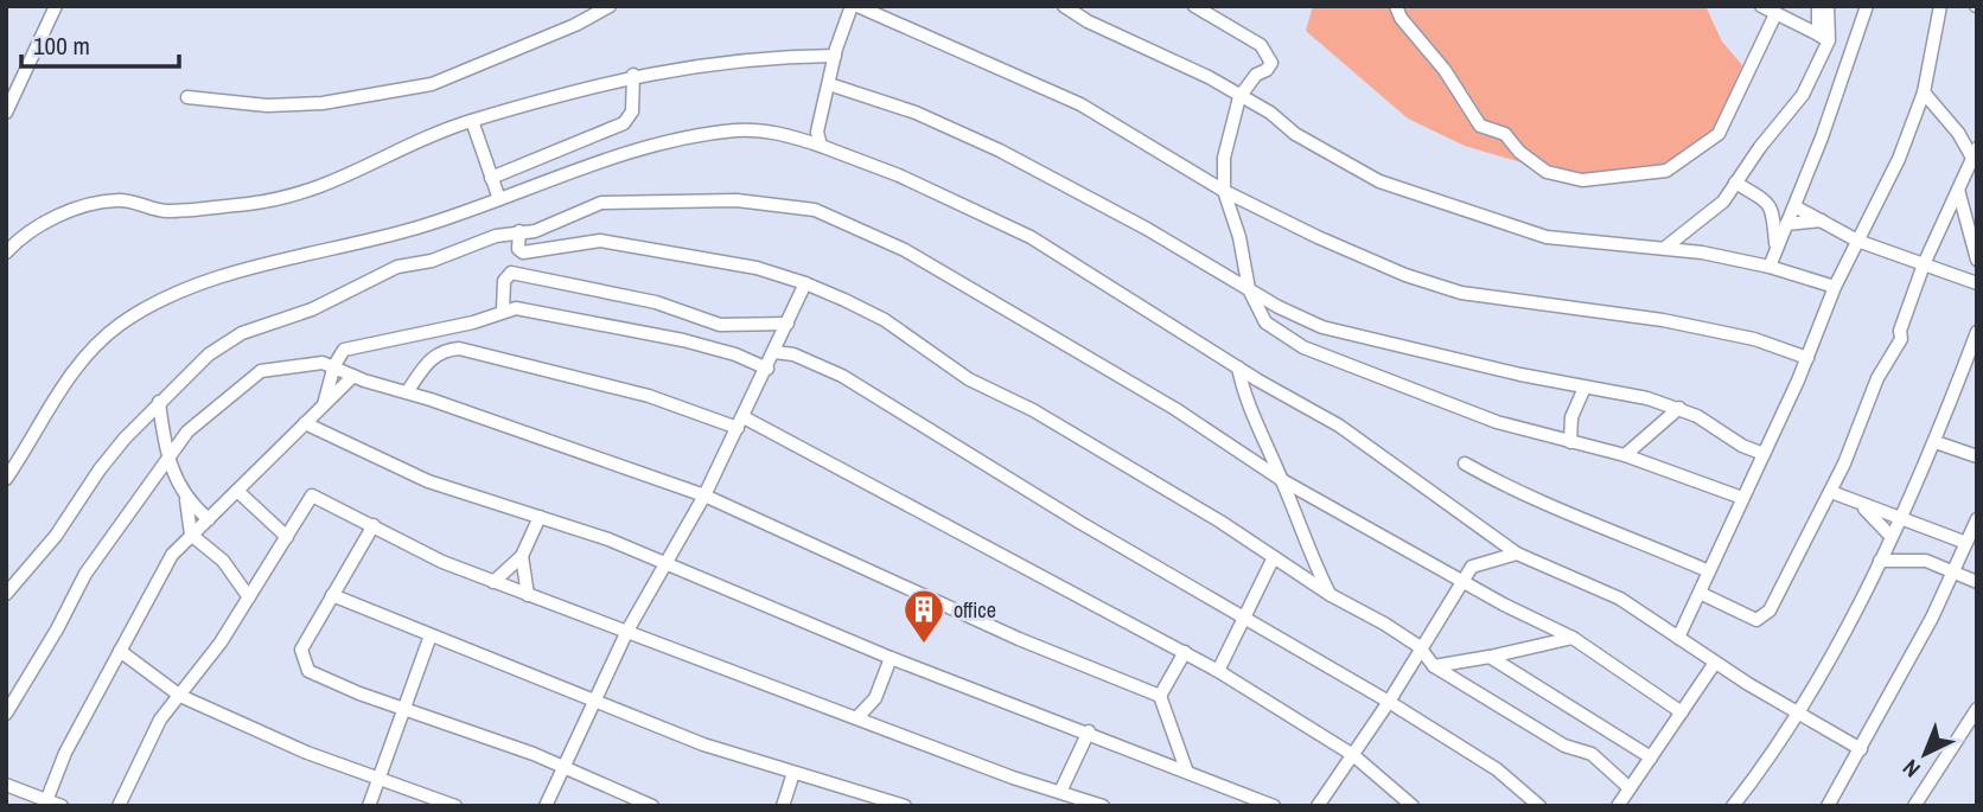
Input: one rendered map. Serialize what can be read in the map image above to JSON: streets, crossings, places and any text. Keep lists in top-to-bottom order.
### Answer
{
  "places": {
    "building": ["office"]
  },
  "scale_bar": "100 m",
  "north": "bottom left"
}
